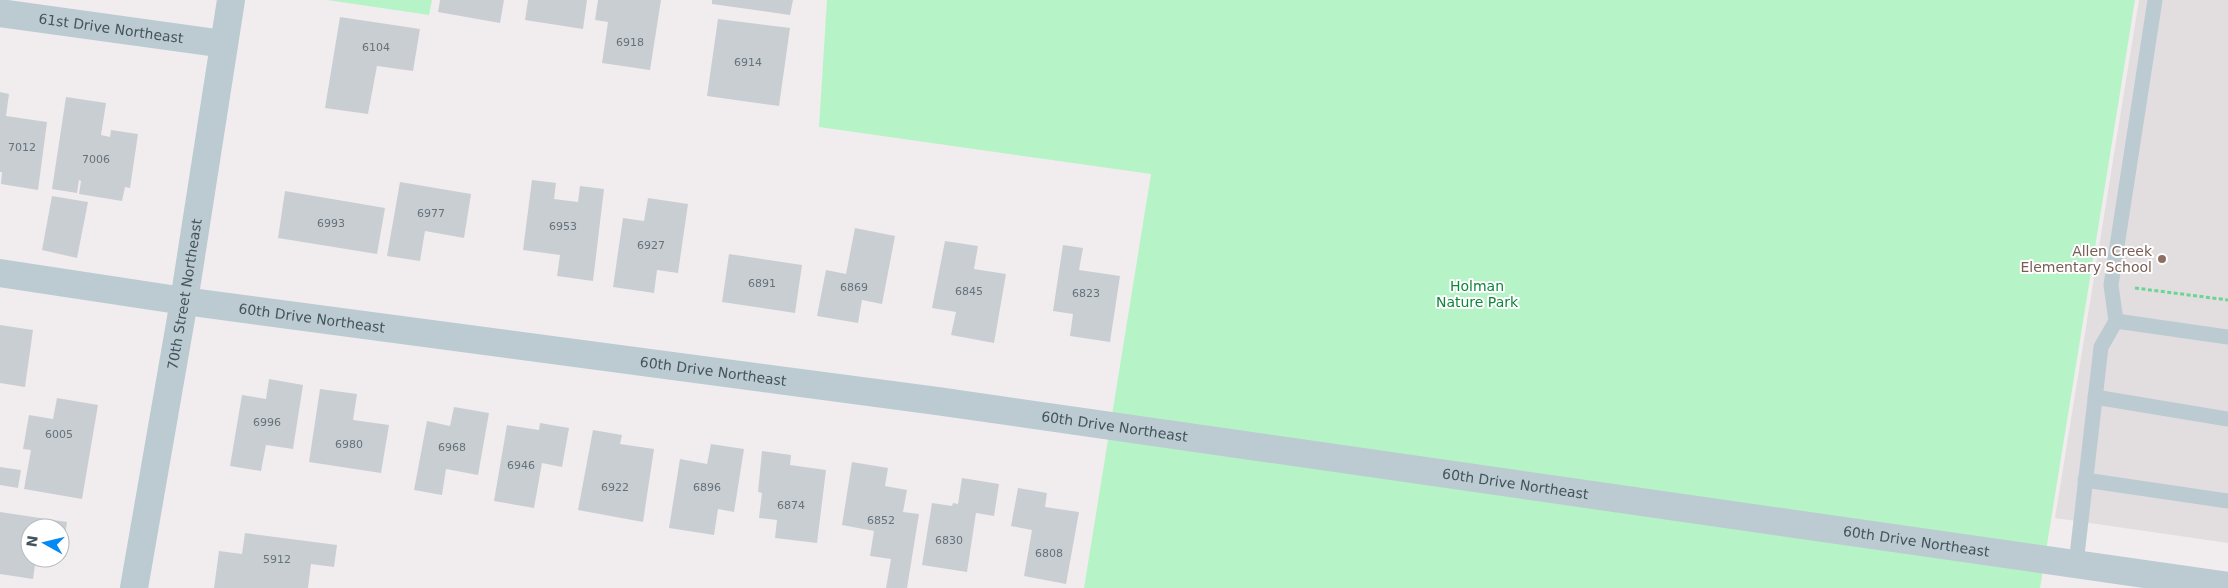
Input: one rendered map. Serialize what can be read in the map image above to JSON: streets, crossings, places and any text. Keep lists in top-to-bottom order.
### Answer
{
  "streets": {
    "street": ["61st Drive Northeast", "70th Street Northeast", "60th Drive Northeast"]
  },
  "crossings": [
    ["61st Drive Northeast", "70th Street Northeast"],
    ["70th Street Northeast", "60th Drive Northeast"]
  ],
  "parks": ["Holman Nature Park"],
  "places": ["Allen Creek Elementary School"],
  "house_numbers": [
    "6918",
    "6104",
    "6914",
    "7012",
    "7006",
    "6977",
    "6993",
    "6953",
    "6927",
    "6891",
    "6869",
    "6845",
    "6823",
    "6996",
    "6005",
    "6980",
    "6968",
    "6946",
    "6922",
    "6896",
    "6874",
    "6852",
    "6830",
    "6808",
    "5912"
  ],
  "north": "left"
}
